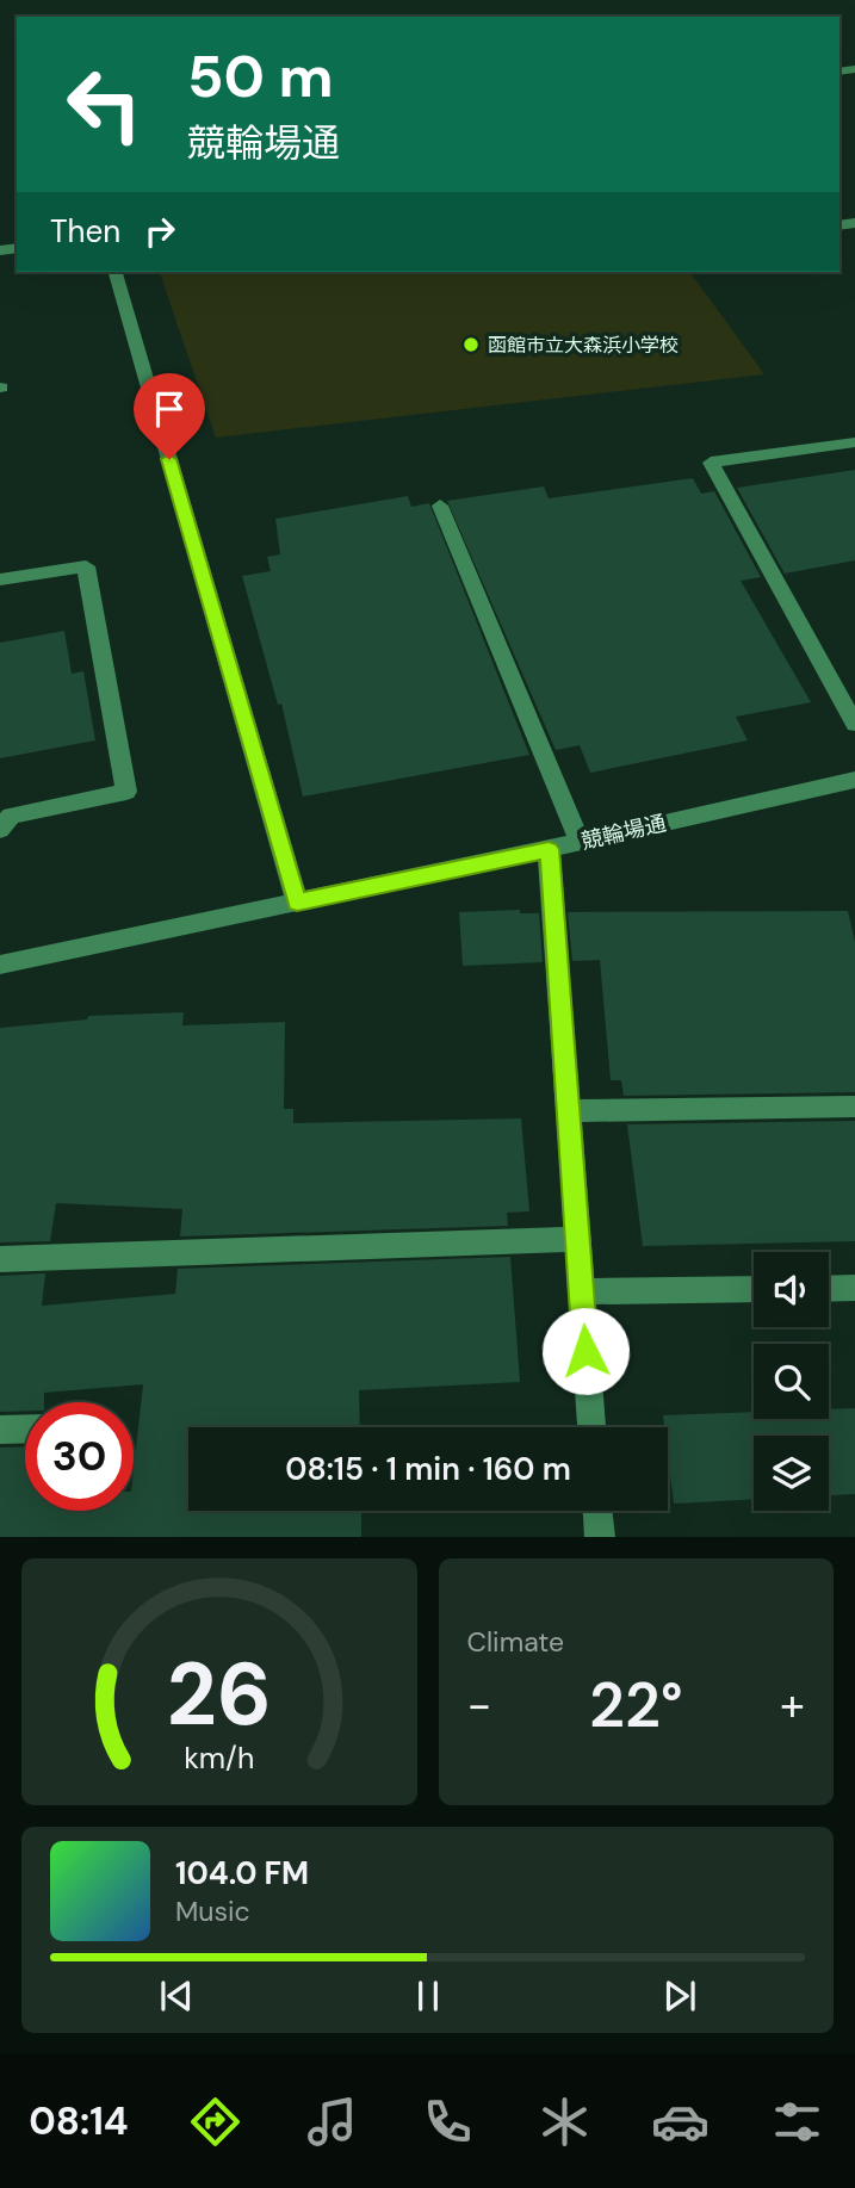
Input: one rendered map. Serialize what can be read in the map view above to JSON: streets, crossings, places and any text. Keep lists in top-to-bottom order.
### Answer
{
  "streets": {
    "street": ["競輪場通"]
  },
  "places": ["函館市立大森浜小学校"],
  "page": {
    "turn": ["50 m", "競輪場通"],
    "then": "Then",
    "limit": "30",
    "trip": "08:15 · 1 min · 160 m",
    "tile": "Climate",
    "heat": ["−", "22°", "+"],
    "song": ["104.0 FM", "Music"],
    "tabs": "08:14",
    "gauge": ["26", "km/h"]
  }
}
